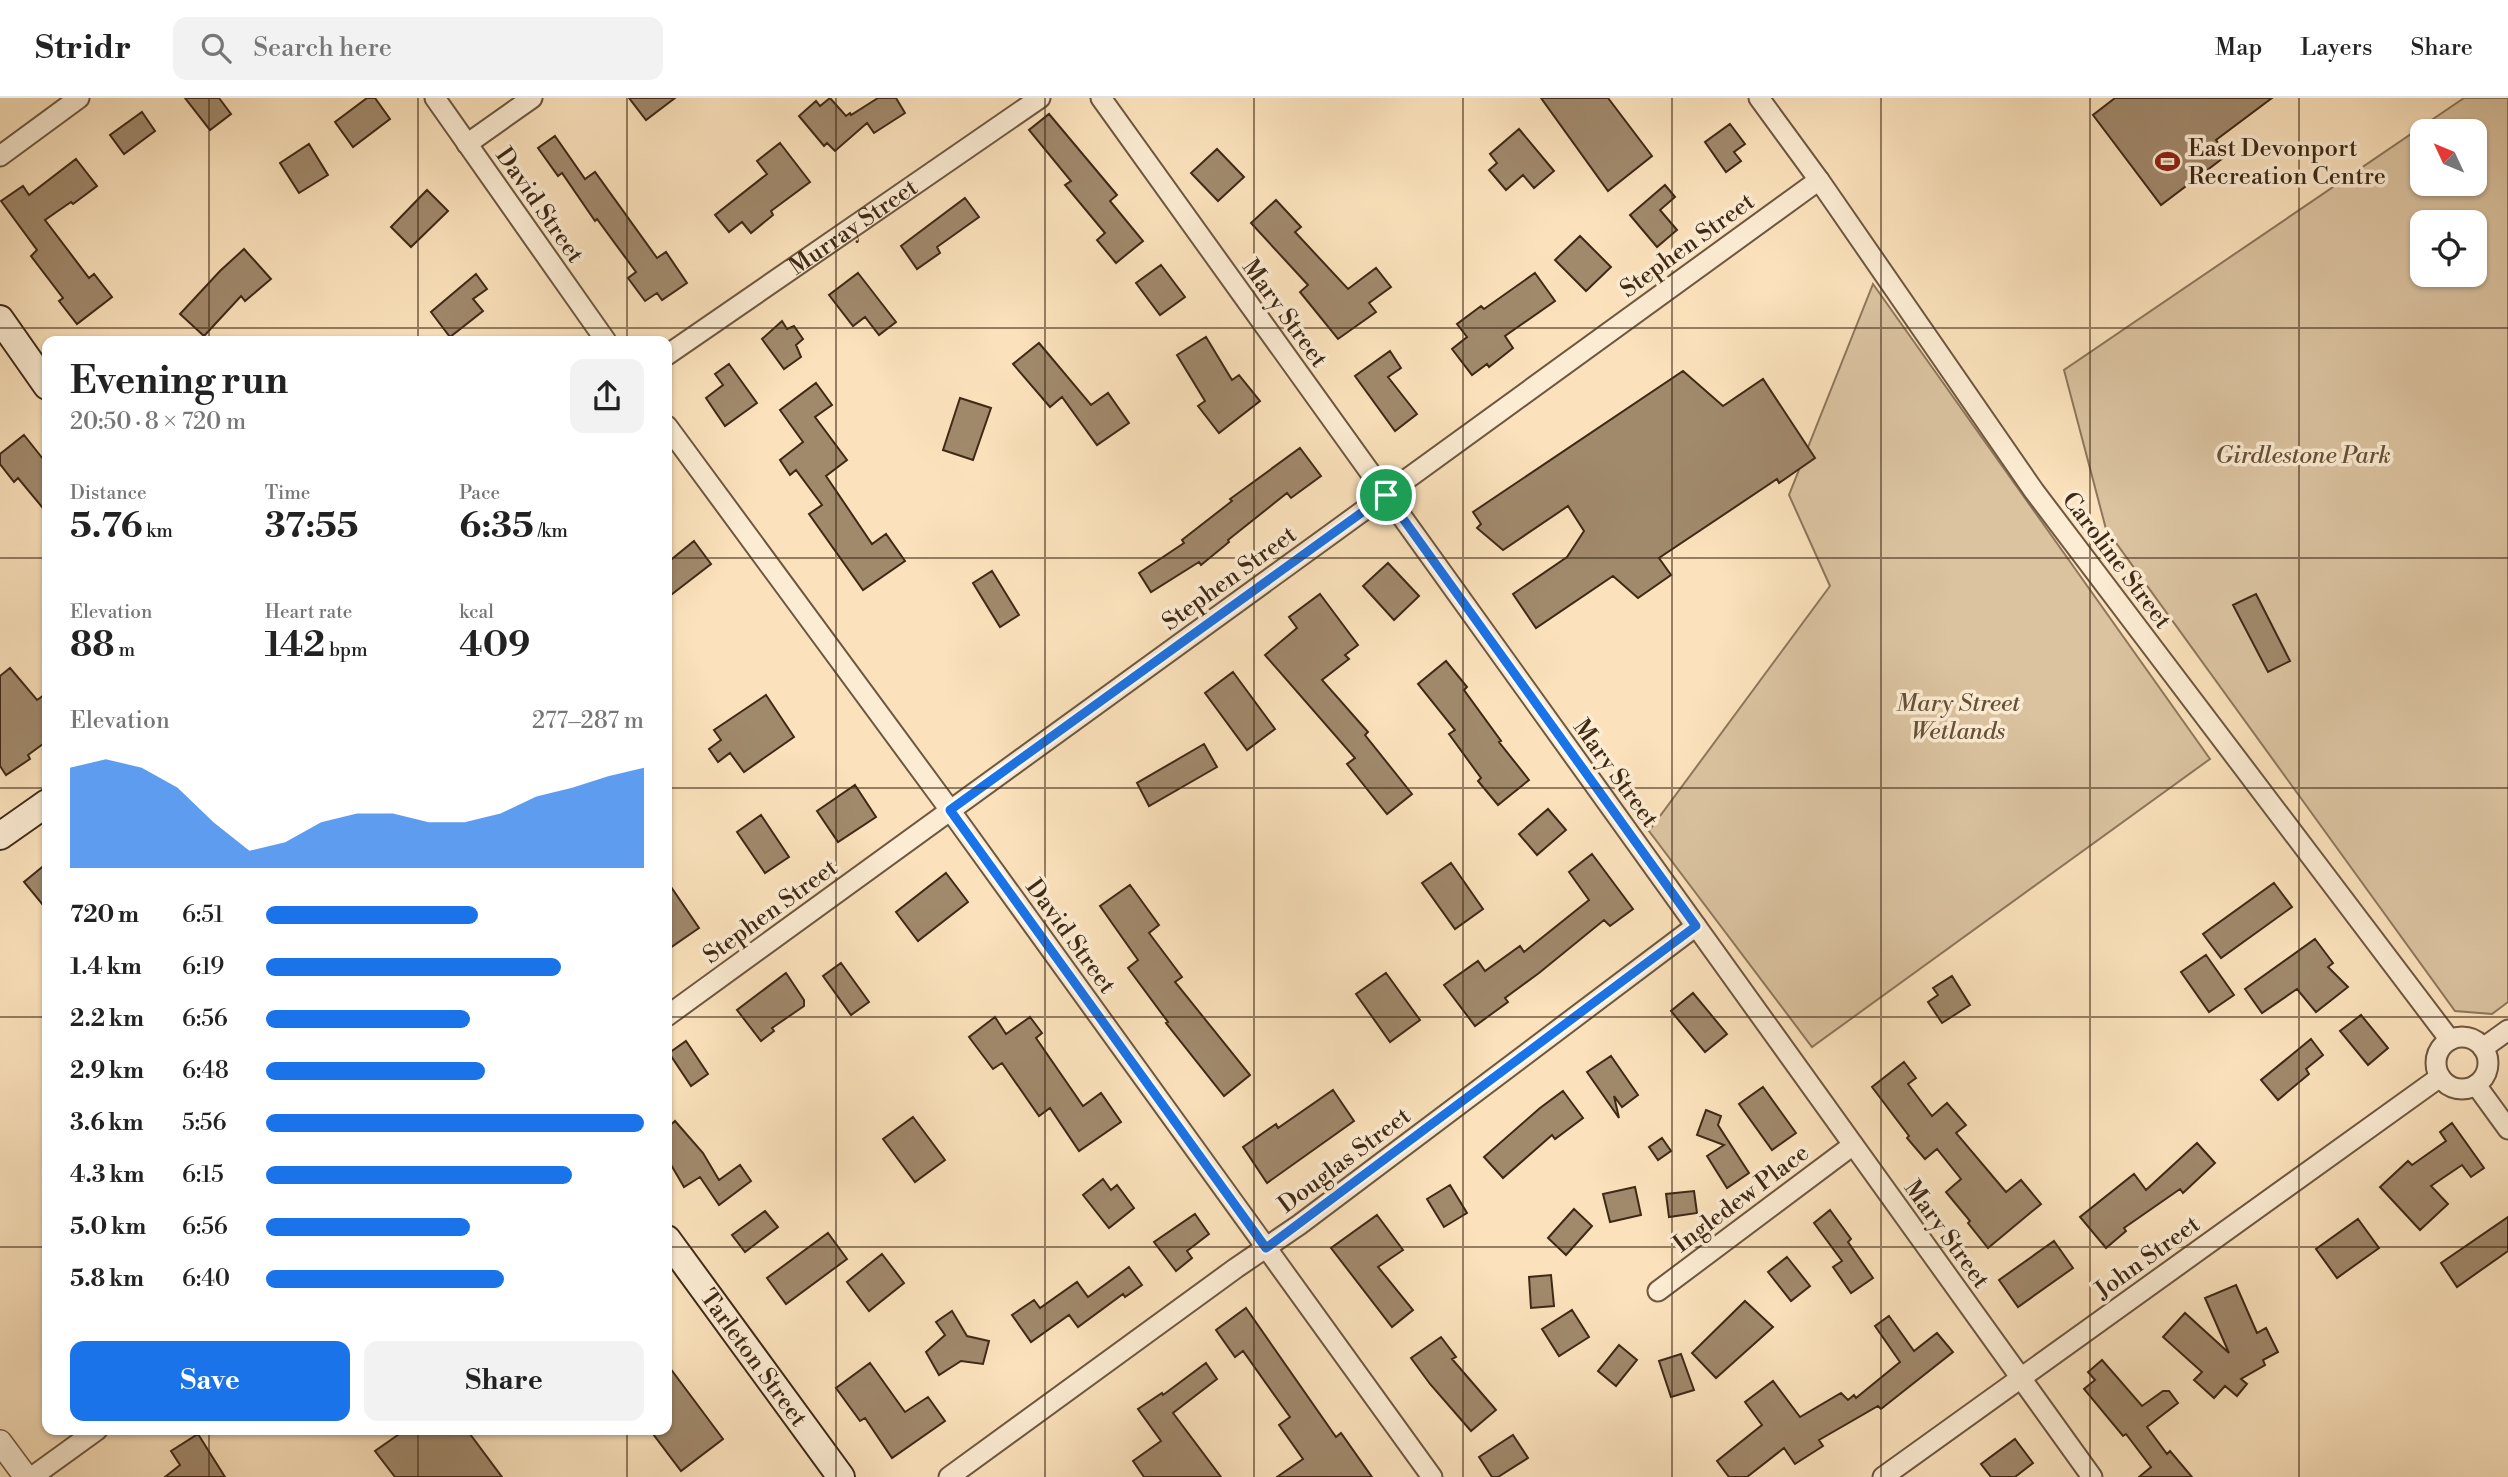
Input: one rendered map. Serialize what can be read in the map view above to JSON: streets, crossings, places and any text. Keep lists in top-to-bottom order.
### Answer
{
  "streets": {
    "main road": ["Tarleton Street"],
    "street": [
      "David Street",
      "Murray Street",
      "Stephen Street",
      "Mary Street",
      "Caroline Street",
      "Douglas Street",
      "Ingledew Place",
      "John Street"
    ]
  },
  "crossings": [
    ["David Street", "Stephen Street"],
    ["David Street", "Douglas Street"],
    ["Stephen Street", "Mary Street"],
    ["Stephen Street", "Caroline Street"],
    ["Mary Street", "Douglas Street"],
    ["Mary Street", "Ingledew Place"],
    ["Mary Street", "John Street"],
    ["Caroline Street", "John Street"]
  ],
  "parks": ["Girdlestone Park", "Mary Street Wetlands"],
  "places": {
    "sports": ["East Devonport Recreation Centre"]
  },
  "north": "top left",
  "page": {
    "header": "Stridr",
    "search": "Search here",
    "nav": ["Map", "Layers", "Share"],
    "heading": ["Evening run", "20:50 · 8 × 720 m"],
    "stats": [
      ["Distance", "5.76 km"],
      ["Time", "37:55"],
      ["Pace", "6:35 /km"],
      ["Elevation", "88 m"],
      ["Heart rate", "142 bpm"],
      ["kcal", "409"]
    ],
    "chart": ["Elevation", "277–287 m"],
    "list": [
      {
        "name": "720 m",
        "note": "6:51"
      },
      {
        "name": "1.4 km",
        "note": "6:19"
      },
      {
        "name": "2.2 km",
        "note": "6:56"
      },
      {
        "name": "2.9 km",
        "note": "6:48"
      },
      {
        "name": "3.6 km",
        "note": "5:56"
      },
      {
        "name": "4.3 km",
        "note": "6:15"
      },
      {
        "name": "5.0 km",
        "note": "6:56"
      },
      {
        "name": "5.8 km",
        "note": "6:40"
      }
    ],
    "buttons": ["Save", "Share"]
  }
}
